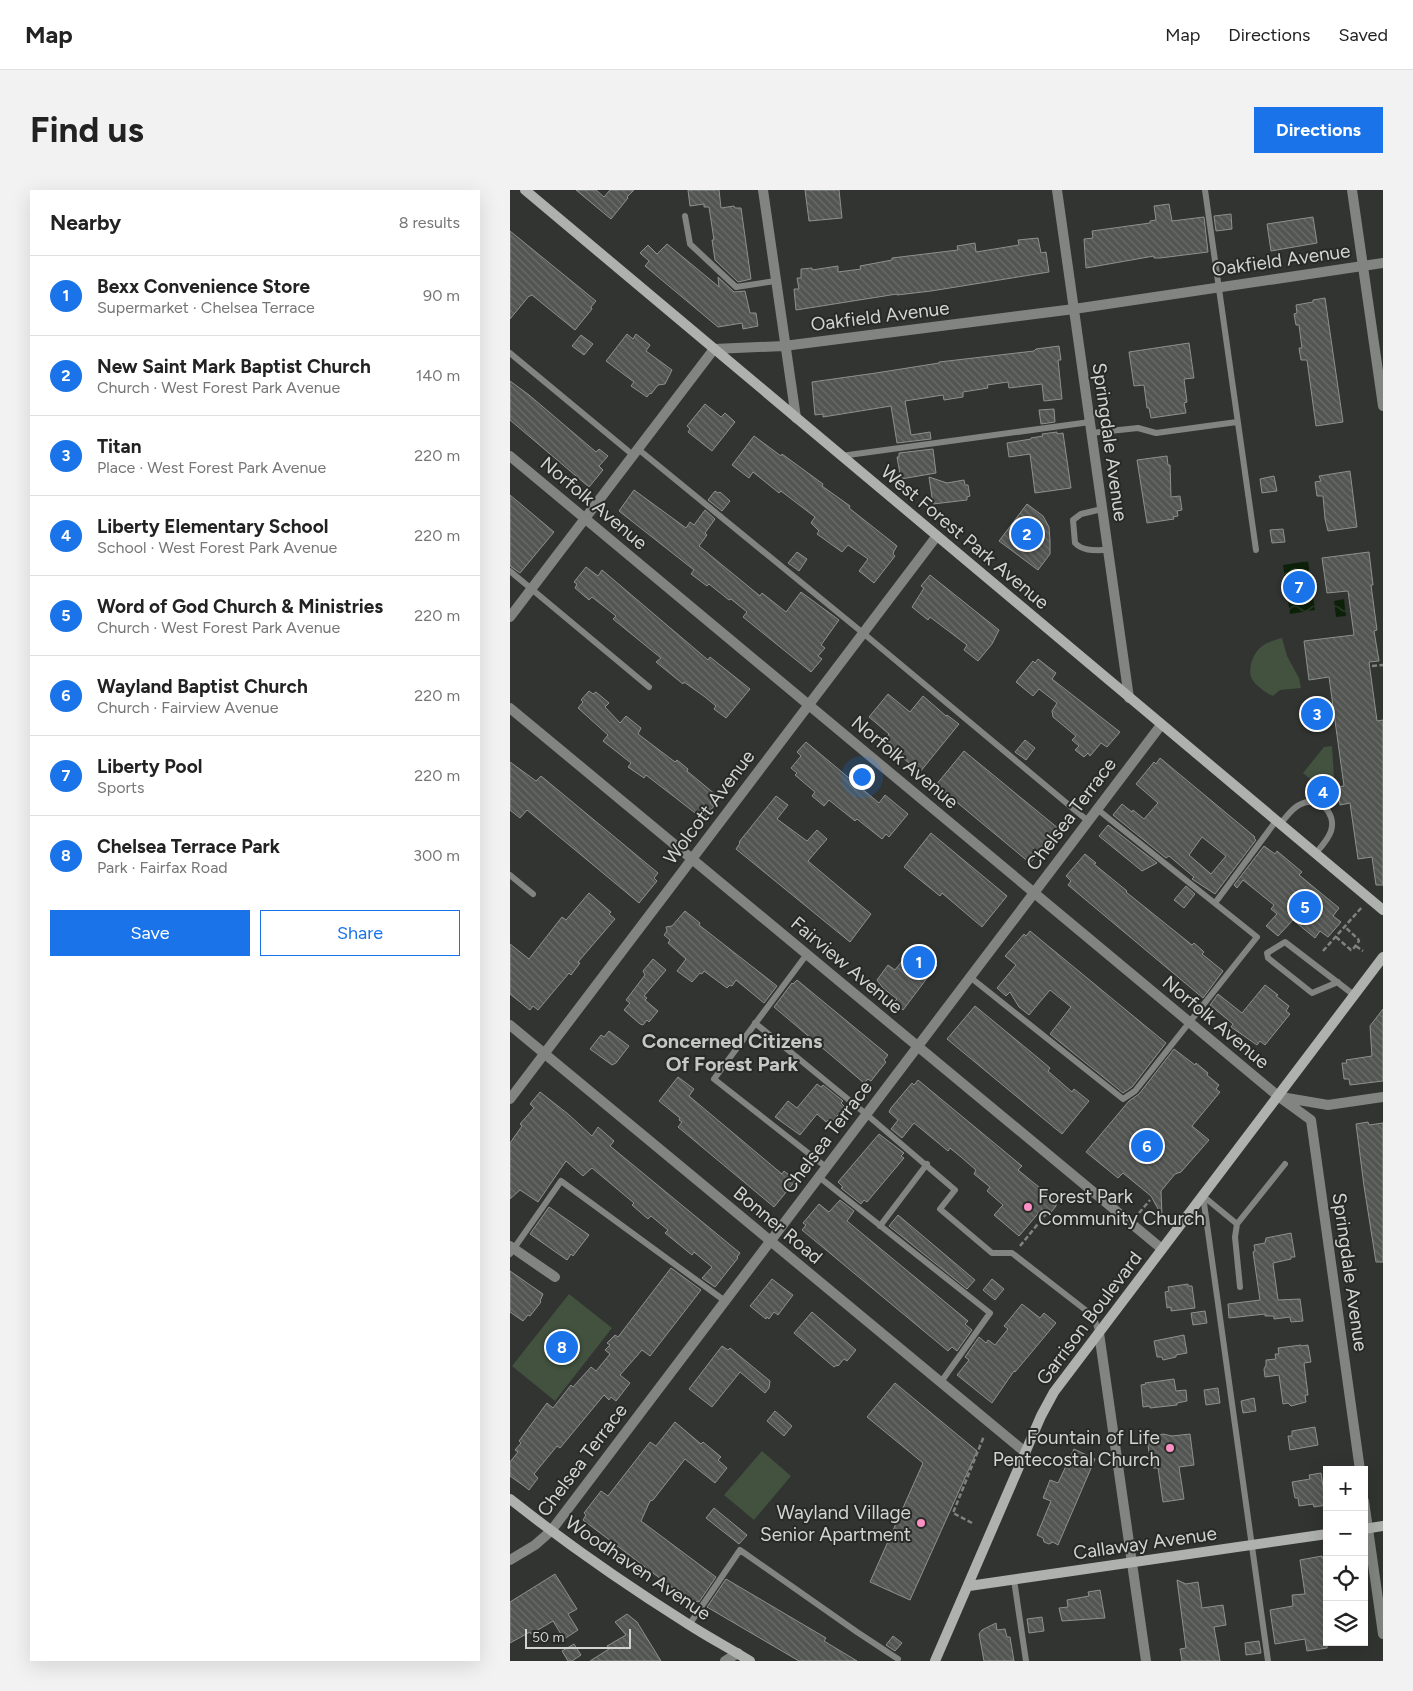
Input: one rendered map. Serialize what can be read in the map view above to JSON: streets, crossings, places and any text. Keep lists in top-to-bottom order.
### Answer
{
  "streets": {
    "main road": [
      "West Forest Park Avenue",
      "Garrison Boulevard",
      "Callaway Avenue",
      "Woodhaven Avenue"
    ],
    "street": [
      "Oakfield Avenue",
      "Springdale Avenue",
      "Norfolk Avenue",
      "Wolcott Avenue",
      "Chelsea Terrace",
      "Fairview Avenue",
      "Bonner Road"
    ]
  },
  "crossings": [
    ["Oakfield Avenue", "Springdale Avenue"],
    ["Oakfield Avenue", "West Forest Park Avenue"],
    ["Springdale Avenue", "Norfolk Avenue"],
    ["Springdale Avenue", "West Forest Park Avenue"],
    ["Springdale Avenue", "Garrison Boulevard"],
    ["Norfolk Avenue", "Wolcott Avenue"],
    ["Norfolk Avenue", "Chelsea Terrace"],
    ["Norfolk Avenue", "Garrison Boulevard"],
    ["West Forest Park Avenue", "Wolcott Avenue"],
    ["West Forest Park Avenue", "Chelsea Terrace"],
    ["Wolcott Avenue", "Fairview Avenue"],
    ["Wolcott Avenue", "Bonner Road"],
    ["Chelsea Terrace", "Fairview Avenue"],
    ["Chelsea Terrace", "Bonner Road"],
    ["Chelsea Terrace", "Woodhaven Avenue"],
    ["Fairview Avenue", "Garrison Boulevard"],
    ["Bonner Road", "Garrison Boulevard"],
    ["Garrison Boulevard", "Callaway Avenue"]
  ],
  "districts": ["Concerned Citizens Of Forest Park"],
  "places": ["Forest Park Community Church", "Fountain of Life Pentecostal Church", "Wayland Village Senior Apartment"],
  "scale_bar": "50 m",
  "page": {
    "header": "Map",
    "nav": ["Map", "Directions", "Saved"],
    "buttons": [
      "Directions",
      ["Save", "Share"]
    ],
    "title": "Find us",
    "heading": ["Nearby", "8 results"],
    "list": [
      {
        "mark": "1",
        "name": "Bexx Convenience Store",
        "note": "Supermarket · Chelsea Terrace",
        "value": "90 m"
      },
      {
        "mark": "2",
        "name": "New Saint Mark Baptist Church",
        "note": "Church · West Forest Park Avenue",
        "value": "140 m"
      },
      {
        "mark": "3",
        "name": "Titan",
        "note": "Place · West Forest Park Avenue",
        "value": "220 m"
      },
      {
        "mark": "4",
        "name": "Liberty Elementary School",
        "note": "School · West Forest Park Avenue",
        "value": "220 m"
      },
      {
        "mark": "5",
        "name": "Word of God Church & Ministries",
        "note": "Church · West Forest Park Avenue",
        "value": "220 m"
      },
      {
        "mark": "6",
        "name": "Wayland Baptist Church",
        "note": "Church · Fairview Avenue",
        "value": "220 m"
      },
      {
        "mark": "7",
        "name": "Liberty Pool",
        "note": "Sports",
        "value": "220 m"
      },
      {
        "mark": "8",
        "name": "Chelsea Terrace Park",
        "note": "Park · Fairfax Road",
        "value": "300 m"
      }
    ],
    "pins": [
      "2",
      "7",
      "3",
      "4",
      "5",
      "1",
      "6",
      "8"
    ],
    "map_buttons": ["+", "−"],
    "scale": "50 m"
  }
}
